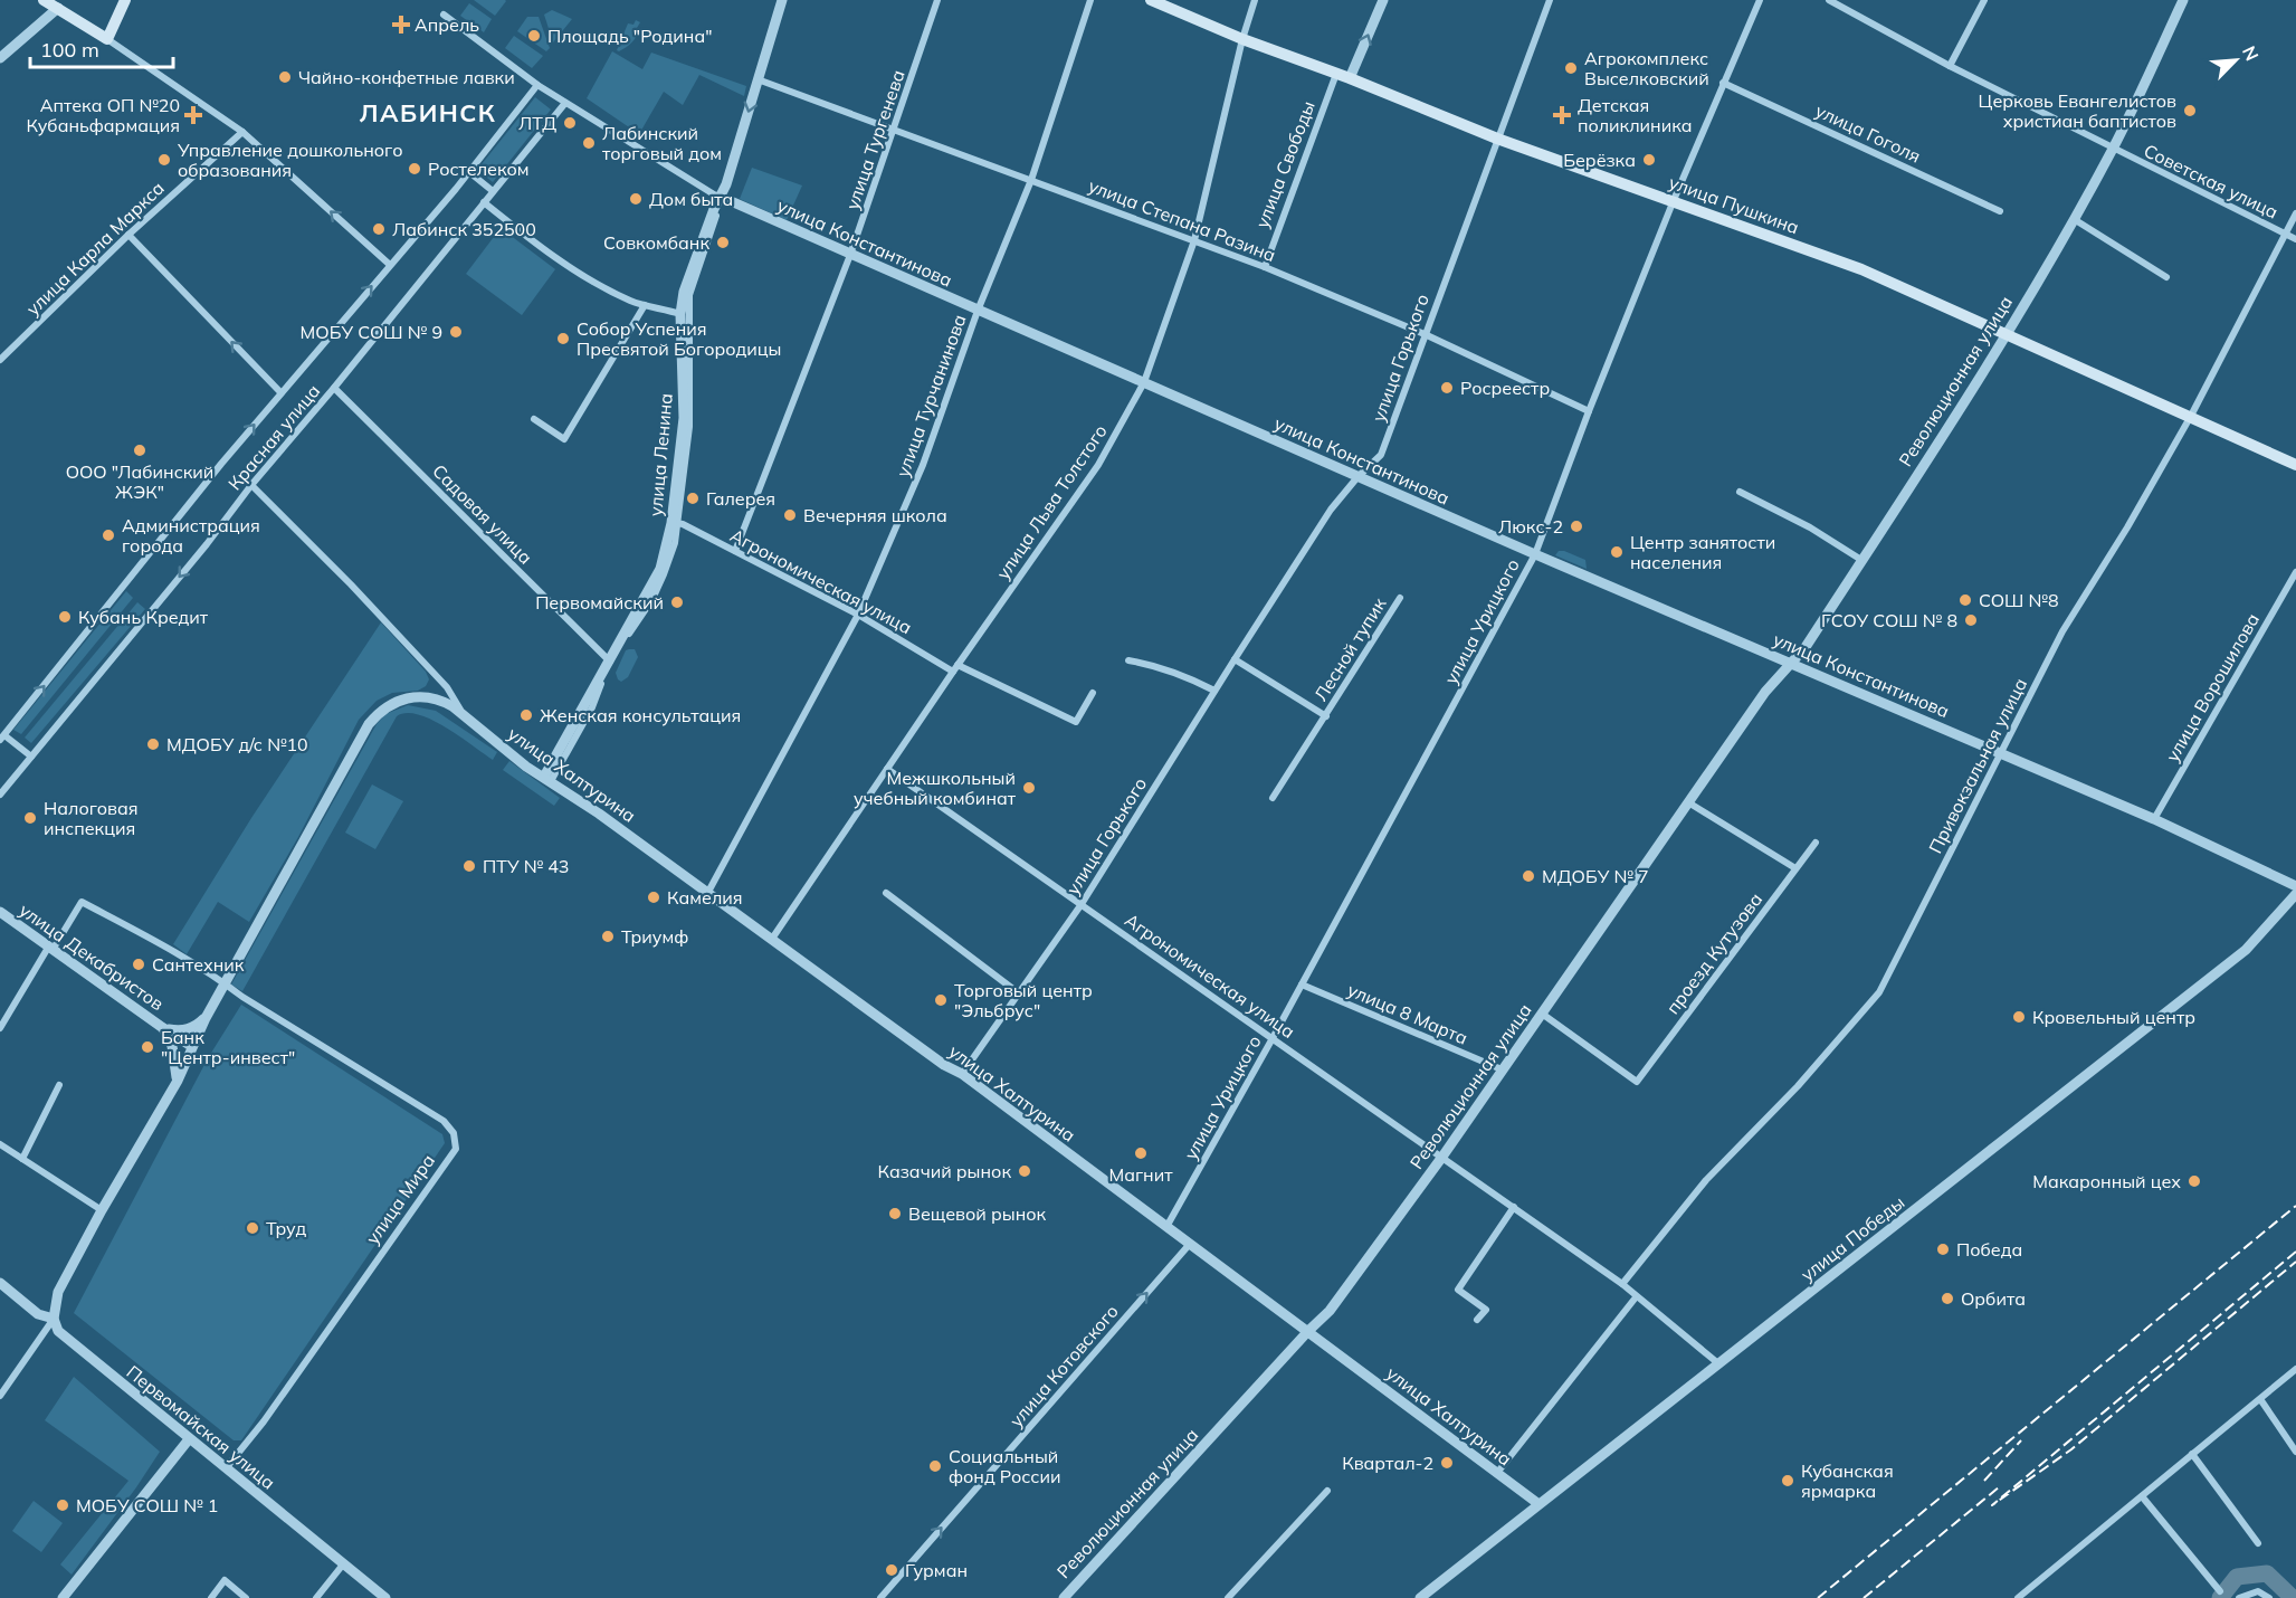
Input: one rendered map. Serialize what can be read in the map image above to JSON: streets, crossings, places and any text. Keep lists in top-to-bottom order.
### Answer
{
  "streets": {
    "main road": ["улица Пушкина"],
    "street": [
      "улица Гоголя",
      "улица Тургенева",
      "улица Свободы",
      "Советская улица",
      "улица Степана Разина",
      "улица Константинова",
      "улица Карла Маркса",
      "улица Горького",
      "Революционная улица",
      "улица Турчанинова",
      "Красная улица",
      "улица Ленина",
      "улица Льва Толстого",
      "Садовая улица",
      "Агрономическая улица",
      "улица Урицкого",
      "Лесной тупик",
      "улица Ворошилова",
      "Привокзальная улица",
      "улица Халтурина",
      "проезд Кутузова",
      "улица Декабристов",
      "улица 8 Марта",
      "улица Мира",
      "улица Победы",
      "улица Котовского",
      "Первомайская улица"
    ]
  },
  "crossings": [
    ["улица Гоголя", "улица Урицкого"],
    ["улица Тургенева", "улица Степана Разина"],
    ["улица Тургенева", "улица Константинова"],
    ["улица Тургенева", "Агрономическая улица"],
    ["улица Свободы", "улица Пушкина"],
    ["улица Свободы", "улица Степана Разина"],
    ["Советская улица", "Революционная улица"],
    ["Советская улица", "Привокзальная улица"],
    ["улица Пушкина", "улица Горького"],
    ["улица Пушкина", "Революционная улица"],
    ["улица Пушкина", "улица Льва Толстого"],
    ["улица Пушкина", "улица Урицкого"],
    ["улица Пушкина", "Привокзальная улица"],
    ["улица Степана Разина", "улица Горького"],
    ["улица Степана Разина", "улица Турчанинова"],
    ["улица Степана Разина", "улица Ленина"],
    ["улица Степана Разина", "улица Льва Толстого"],
    ["улица Степана Разина", "улица Урицкого"],
    ["улица Константинова", "улица Горького"],
    ["улица Константинова", "Революционная улица"],
    ["улица Константинова", "улица Турчанинова"],
    ["улица Константинова", "Красная улица"],
    ["улица Константинова", "улица Ленина"],
    ["улица Константинова", "улица Льва Толстого"],
    ["улица Константинова", "улица Урицкого"],
    ["улица Константинова", "улица Ворошилова"],
    ["улица Константинова", "Привокзальная улица"],
    ["улица Горького", "Агрономическая улица"],
    ["улица Горького", "Лесной тупик"],
    ["улица Горького", "улица Халтурина"],
    ["Революционная улица", "Агрономическая улица"],
    ["Революционная улица", "улица Халтурина"],
    ["Революционная улица", "проезд Кутузова"],
    ["Революционная улица", "улица 8 Марта"],
    ["улица Турчанинова", "Агрономическая улица"],
    ["улица Турчанинова", "улица Халтурина"],
    ["Красная улица", "Садовая улица"],
    ["Красная улица", "улица Халтурина"],
    ["улица Ленина", "Садовая улица"],
    ["улица Ленина", "Агрономическая улица"],
    ["улица Ленина", "улица Халтурина"],
    ["улица Льва Толстого", "Агрономическая улица"],
    ["улица Льва Толстого", "улица Халтурина"],
    ["Агрономическая улица", "улица Урицкого"],
    ["Агрономическая улица", "Привокзальная улица"],
    ["Агрономическая улица", "улица Победы"],
    ["улица Урицкого", "улица Халтурина"],
    ["улица Урицкого", "улица 8 Марта"],
    ["улица Халтурина", "улица Мира"],
    ["улица Халтурина", "улица Победы"],
    ["улица Халтурина", "улица Котовского"],
    ["улица Декабристов", "улица Мира"],
    ["улица Мира", "Первомайская улица"]
  ],
  "one_way": ["улица Котовского"],
  "districts": ["ЛАБИНСК"],
  "places": {
    "health": ["Апрель", "Аптека ОП №20 Кубаньфармация", "Детская поликлиника"],
    "other": [
      "Площадь \"Родина\"",
      "Агрокомплекс Выселковский",
      "Чайно-конфетные лавки",
      "Церковь Евангелистов христиан баптистов",
      "ЛТД",
      "Лабинский торговый дом",
      "Управление дошкольного образования",
      "Берёзка",
      "Ростелеком",
      "Дом быта",
      "Лабинск 352500",
      "Совкомбанк",
      "МОБУ СОШ № 9",
      "Собор Успения Пресвятой Богородицы",
      "Росреестр",
      "ООО \"Лабинский ЖЭК\"",
      "Галерея",
      "Вечерняя школа",
      "Люкс-2",
      "Администрация города",
      "Центр занятости населения",
      "СОШ №8",
      "Первомайский",
      "Кубань Кредит",
      "ГСОУ СОШ № 8",
      "Женская консультация",
      "МДОБУ д/с №10",
      "Межшкольный учебный комбинат",
      "Налоговая инспекция",
      "ПТУ № 43",
      "МДОБУ № 7",
      "Камелия",
      "Триумф",
      "Сантехник",
      "Торговый центр \"Эльбрус\"",
      "Кровельный центр",
      "Банк \"Центр-инвест\"",
      "Магнит",
      "Казачий рынок",
      "Макаронный цех",
      "Вещевой рынок",
      "Труд",
      "Победа",
      "Орбита",
      "Квартал-2",
      "Социальный фонд России",
      "Кубанская ярмарка",
      "МОБУ СОШ № 1",
      "Гурман"
    ]
  },
  "scale_bar": "100 m",
  "north": "top right"
}
